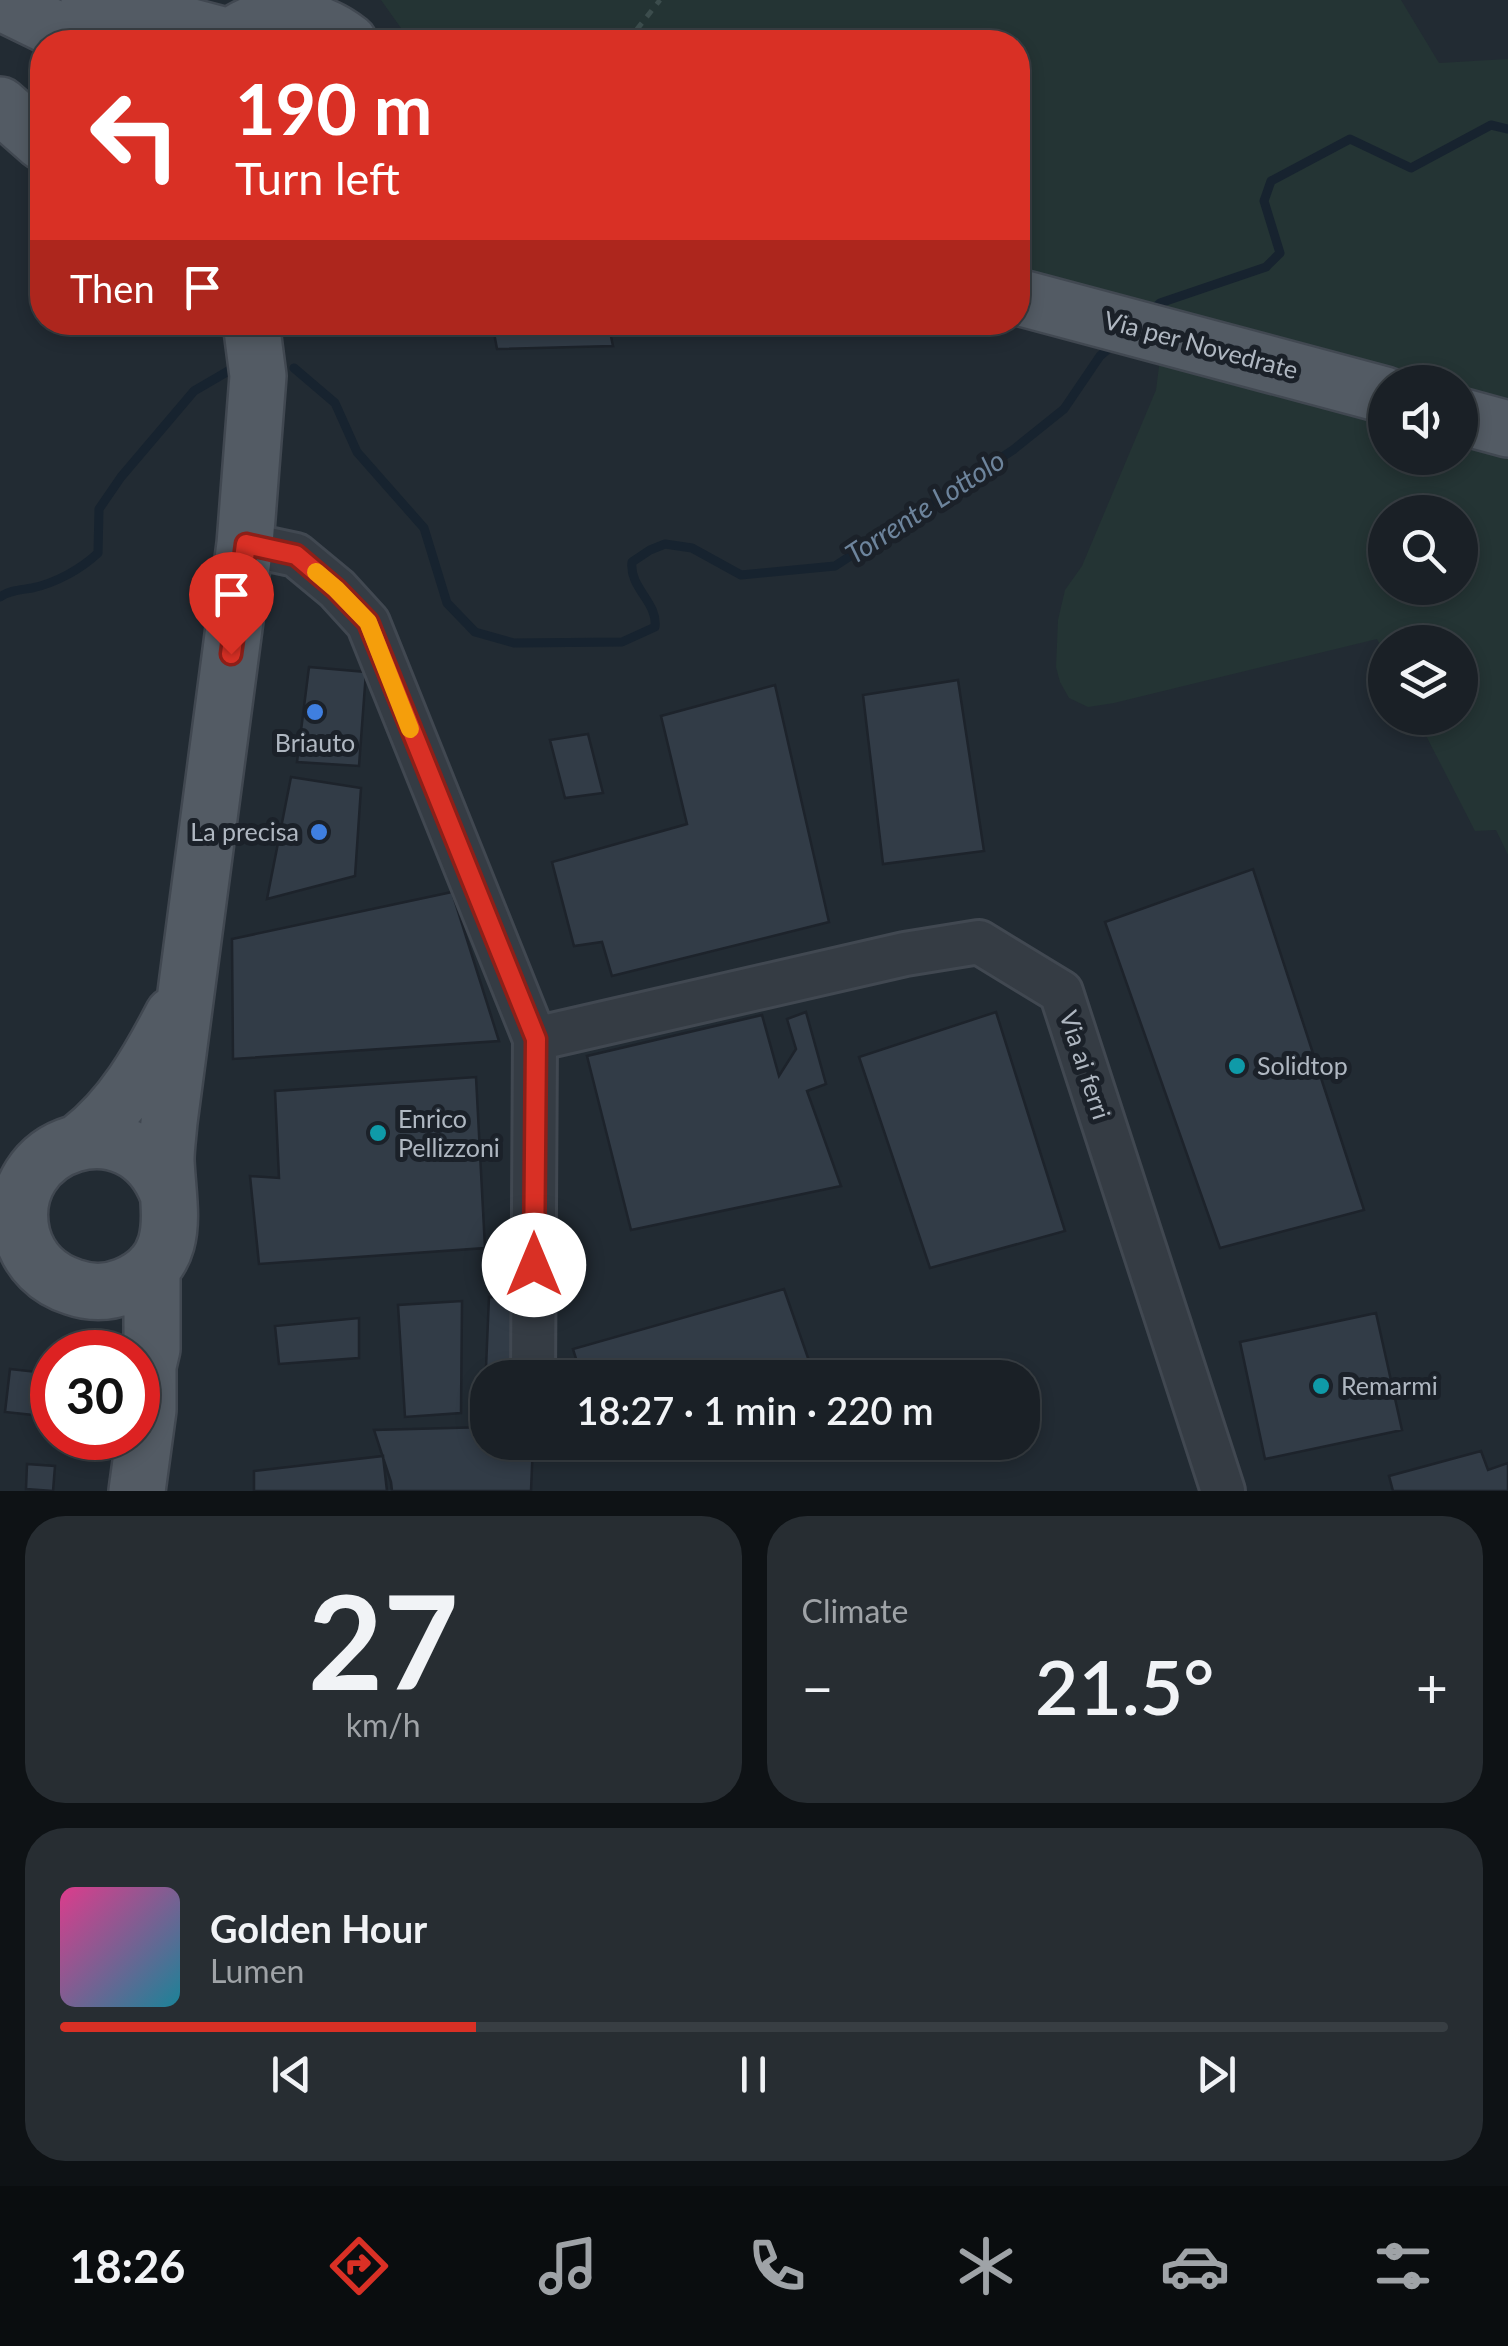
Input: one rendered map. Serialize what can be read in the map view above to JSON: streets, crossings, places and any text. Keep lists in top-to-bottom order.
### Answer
{
  "streets": {
    "main road": ["Via per Novedrate"],
    "street": ["Via ai ferri"]
  },
  "water": ["Torrente Lottolo"],
  "places": [
    "Briauto",
    "La precisa",
    "Solidtop",
    "Enrico Pellizzoni",
    "Remarmi"
  ],
  "page": {
    "turn": ["190 m", "Turn left"],
    "then": "Then",
    "limit": "30",
    "trip": "18:27 · 1 min · 220 m",
    "tile": [
      ["27", "km/h"],
      "Climate"
    ],
    "heat": ["−", "21.5°", "+"],
    "song": ["Golden Hour", "Lumen"],
    "tabs": "18:26"
  }
}
